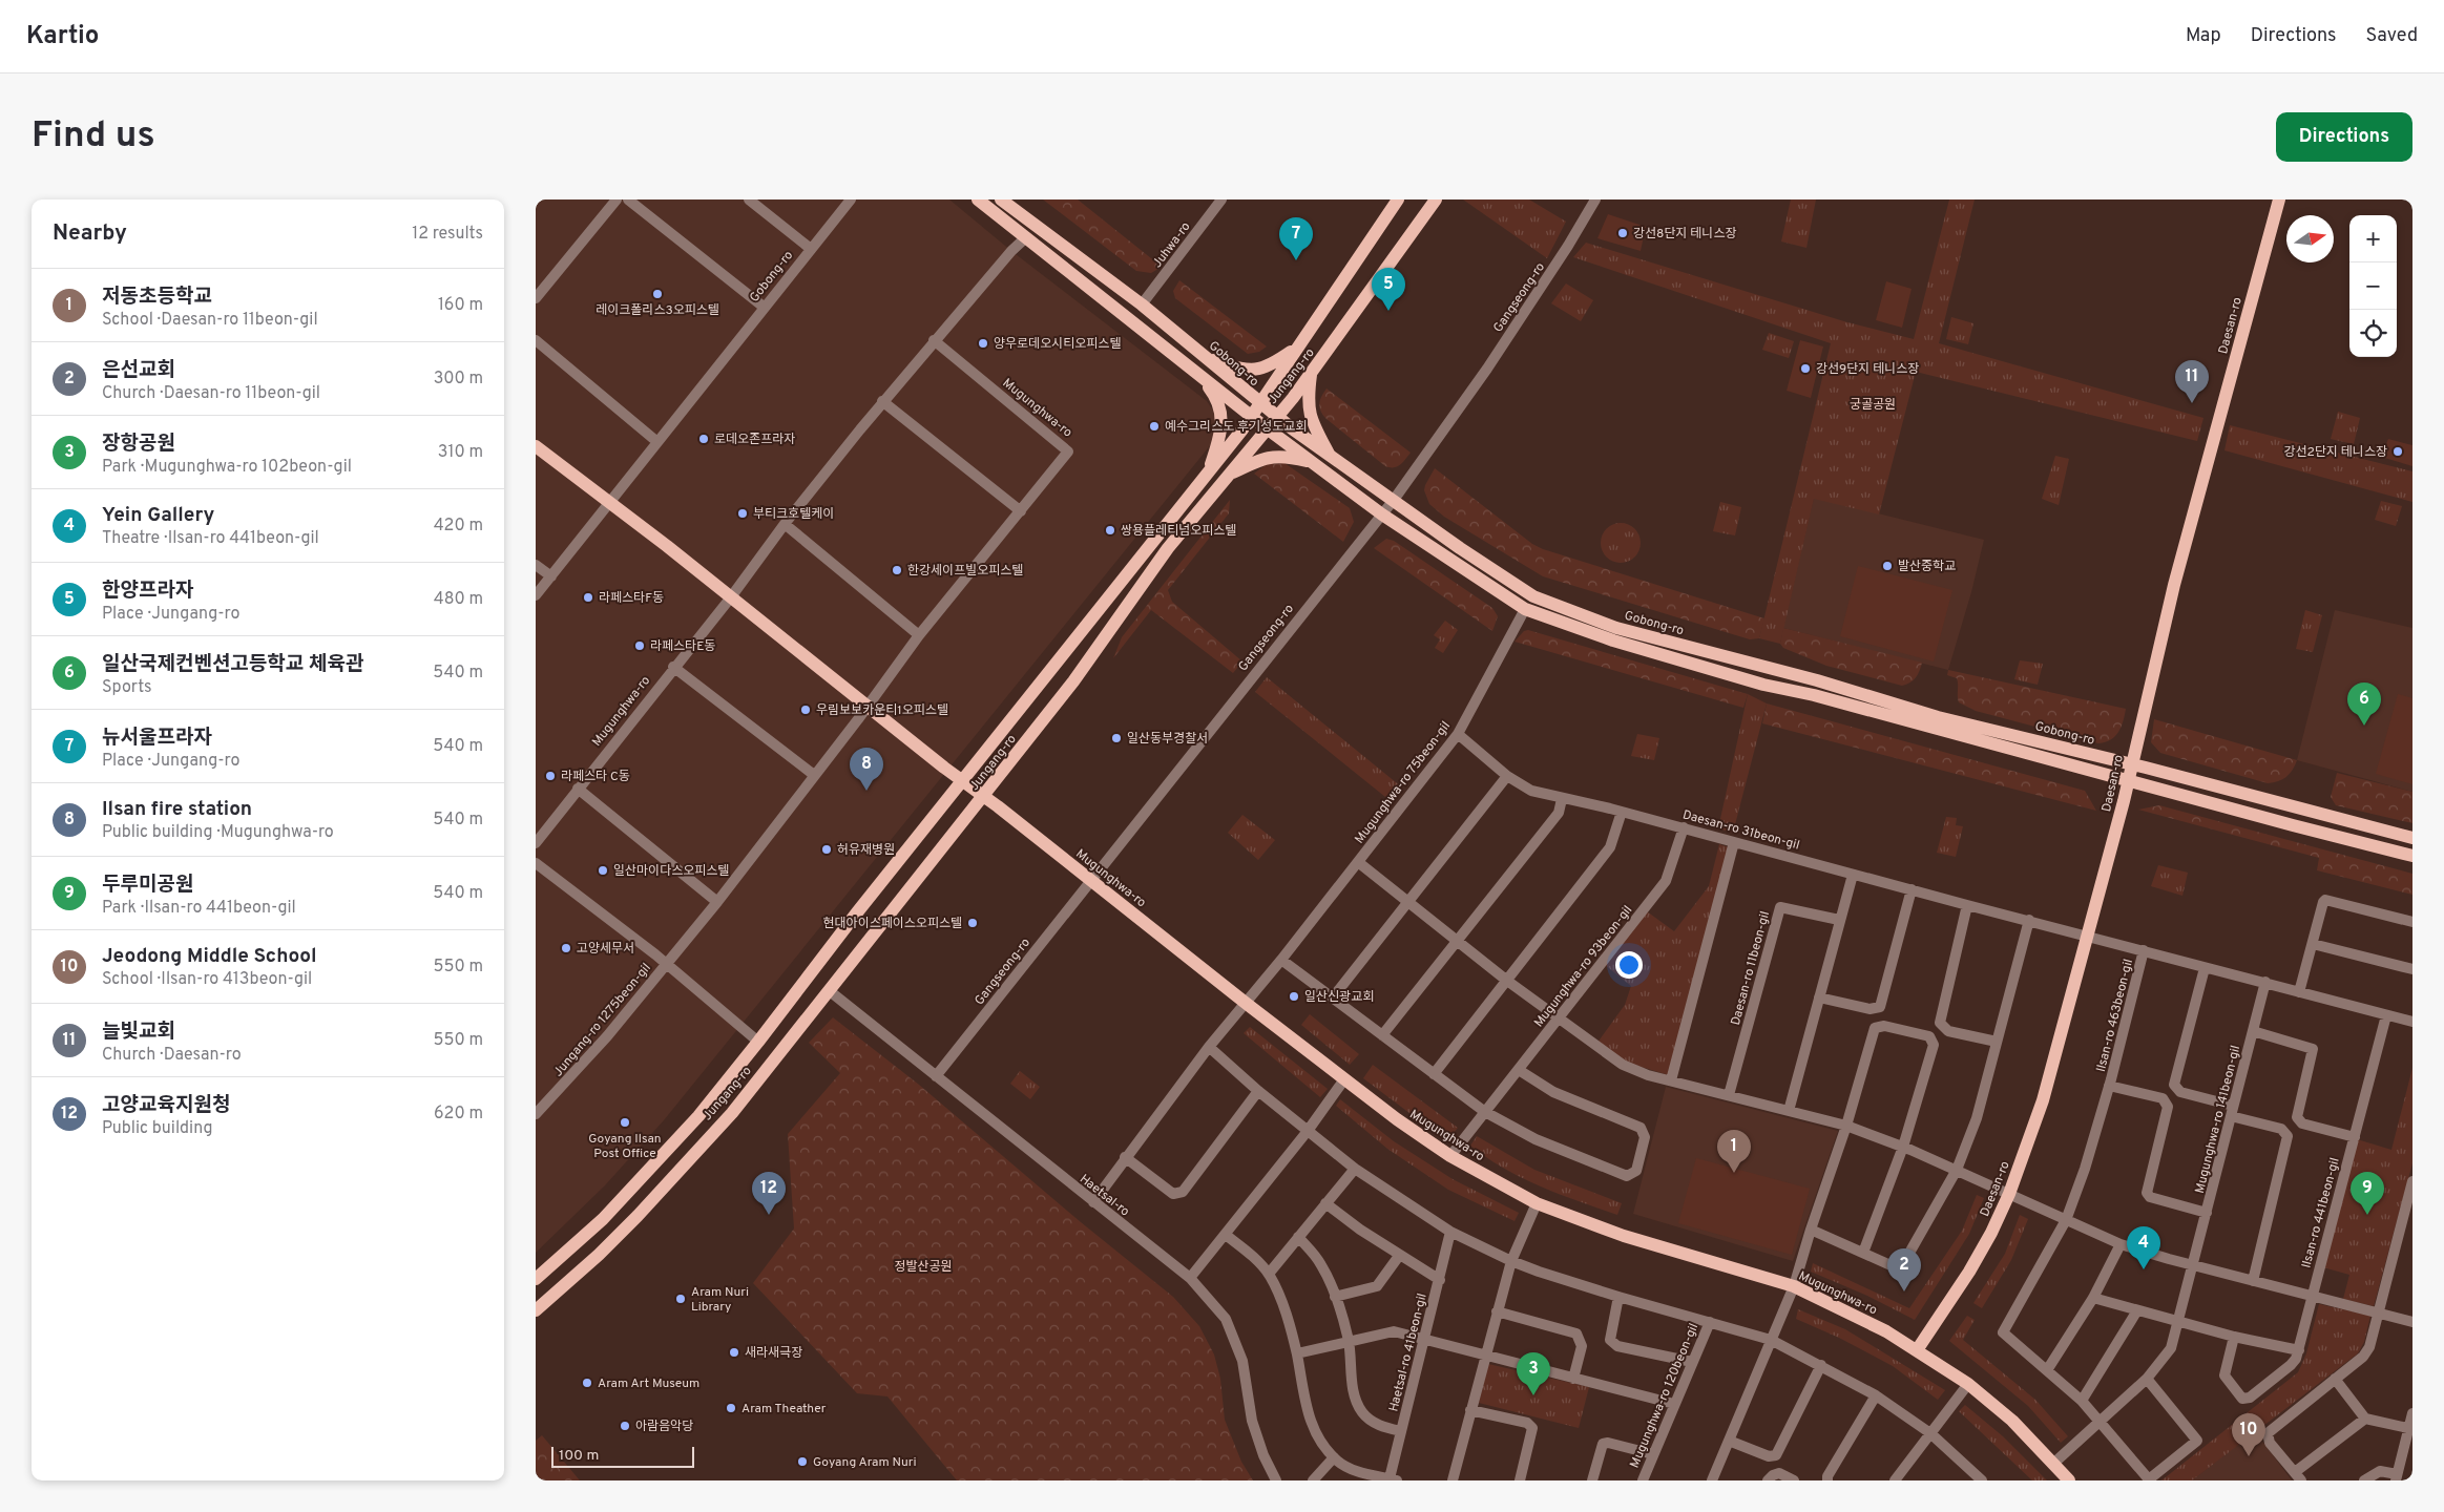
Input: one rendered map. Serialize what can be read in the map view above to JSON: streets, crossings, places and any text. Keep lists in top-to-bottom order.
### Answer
{
  "streets": {
    "main road": [
      "Gobong-ro",
      "Daesan-ro",
      "Jungang-ro",
      "Mugunghwa-ro"
    ],
    "street": [
      "Juhwa-ro",
      "Gangseong-ro",
      "Mugunghwa-ro 75beon-gil",
      "Daesan-ro 31beon-gil",
      "Mugunghwa-ro 93beon-gil",
      "Daesan-ro 11beon-gil",
      "Ilsan-ro 463beon-gil",
      "Jungang-ro 1275beon-gil",
      "Mugunghwa-ro 141beon-gil",
      "Haetsal-ro",
      "Ilsan-ro 441beon-gil",
      "Haetsal-ro 41beon-gil",
      "Mugunghwa-ro 120beon-gil"
    ]
  },
  "crossings": [
    ["Juhwa-ro", "Gobong-ro"],
    ["Gobong-ro", "Gangseong-ro"],
    ["Gobong-ro", "Daesan-ro"],
    ["Gobong-ro", "Jungang-ro"],
    ["Gangseong-ro", "Mugunghwa-ro"],
    ["Gangseong-ro", "Haetsal-ro"],
    ["Daesan-ro", "Mugunghwa-ro"],
    ["Daesan-ro", "Daesan-ro 31beon-gil"],
    ["Daesan-ro", "Ilsan-ro 463beon-gil"],
    ["Jungang-ro", "Mugunghwa-ro"],
    ["Jungang-ro", "Haetsal-ro"],
    ["Mugunghwa-ro", "Mugunghwa-ro 75beon-gil"],
    ["Mugunghwa-ro", "Mugunghwa-ro 93beon-gil"],
    ["Mugunghwa-ro", "Jungang-ro 1275beon-gil"],
    ["Mugunghwa-ro", "Mugunghwa-ro 141beon-gil"],
    ["Mugunghwa-ro 75beon-gil", "Daesan-ro 31beon-gil"],
    ["Mugunghwa-ro 75beon-gil", "Haetsal-ro"],
    ["Mugunghwa-ro 75beon-gil", "Mugunghwa-ro 120beon-gil"],
    ["Daesan-ro 31beon-gil", "Mugunghwa-ro 93beon-gil"],
    ["Daesan-ro 31beon-gil", "Ilsan-ro 463beon-gil"],
    ["Ilsan-ro 463beon-gil", "Mugunghwa-ro 141beon-gil"],
    ["Mugunghwa-ro 141beon-gil", "Ilsan-ro 441beon-gil"],
    ["Haetsal-ro 41beon-gil", "Mugunghwa-ro 120beon-gil"]
  ],
  "parks": ["궁골공원", "정발산공원"],
  "places": [
    "강선8단지 테니스장",
    "레이크폴리스3오피스텔",
    "양우로데오시티오피스텔",
    "강선9단지 테니스장",
    "예수그리스도 후기성도교회",
    "로데오존프라자",
    "강선2단지 테니스장",
    "부티크호텔케이",
    "쌍용플레티넘오피스텔",
    "발산중학교",
    "한강세이프빌오피스텔",
    "라페스타F동",
    "라페스타E동",
    "우림보보카운티1오피스텔",
    "일산동부경찰서",
    "라페스타 C동",
    "허유재병원",
    "일산마이다스오피스텔",
    "현대아이스페이스오피스텔",
    "고양세무서",
    "일산신광교회",
    "Goyang Ilsan Post Office",
    "Aram Nuri Library",
    "새라새극장",
    "Aram Art Museum",
    "Aram Theather",
    "아람음악당",
    "Goyang Aram Nuri"
  ],
  "scale_bar": "100 m",
  "north": "right",
  "page": {
    "header": "Kartio",
    "nav": ["Map", "Directions", "Saved"],
    "buttons": "Directions",
    "title": "Find us",
    "heading": ["Nearby", "12 results"],
    "map_buttons": ["+", "−"],
    "pins": [
      "7",
      "5",
      "11",
      "6",
      "8",
      "1",
      "9",
      "12",
      "4",
      "2",
      "3",
      "10"
    ],
    "list": [
      {
        "mark": "1",
        "name": "저동초등학교",
        "note": "School · Daesan-ro 11beon-gil",
        "value": "160 m"
      },
      {
        "mark": "2",
        "name": "은선교회",
        "note": "Church · Daesan-ro 11beon-gil",
        "value": "300 m"
      },
      {
        "mark": "3",
        "name": "장항공원",
        "note": "Park · Mugunghwa-ro 102beon-gil",
        "value": "310 m"
      },
      {
        "mark": "4",
        "name": "Yein Gallery",
        "note": "Theatre · Ilsan-ro 441beon-gil",
        "value": "420 m"
      },
      {
        "mark": "5",
        "name": "한양프라자",
        "note": "Place · Jungang-ro",
        "value": "480 m"
      },
      {
        "mark": "6",
        "name": "일산국제컨벤션고등학교 체육관",
        "note": "Sports",
        "value": "540 m"
      },
      {
        "mark": "7",
        "name": "뉴서울프라자",
        "note": "Place · Jungang-ro",
        "value": "540 m"
      },
      {
        "mark": "8",
        "name": "Ilsan fire station",
        "note": "Public building · Mugunghwa-ro",
        "value": "540 m"
      },
      {
        "mark": "9",
        "name": "두루미공원",
        "note": "Park · Ilsan-ro 441beon-gil",
        "value": "540 m"
      },
      {
        "mark": "10",
        "name": "Jeodong Middle School",
        "note": "School · Ilsan-ro 413beon-gil",
        "value": "550 m"
      },
      {
        "mark": "11",
        "name": "늘빛교회",
        "note": "Church · Daesan-ro",
        "value": "550 m"
      },
      {
        "mark": "12",
        "name": "고양교육지원청",
        "note": "Public building",
        "value": "620 m"
      }
    ],
    "scale": "100 m"
  }
}
